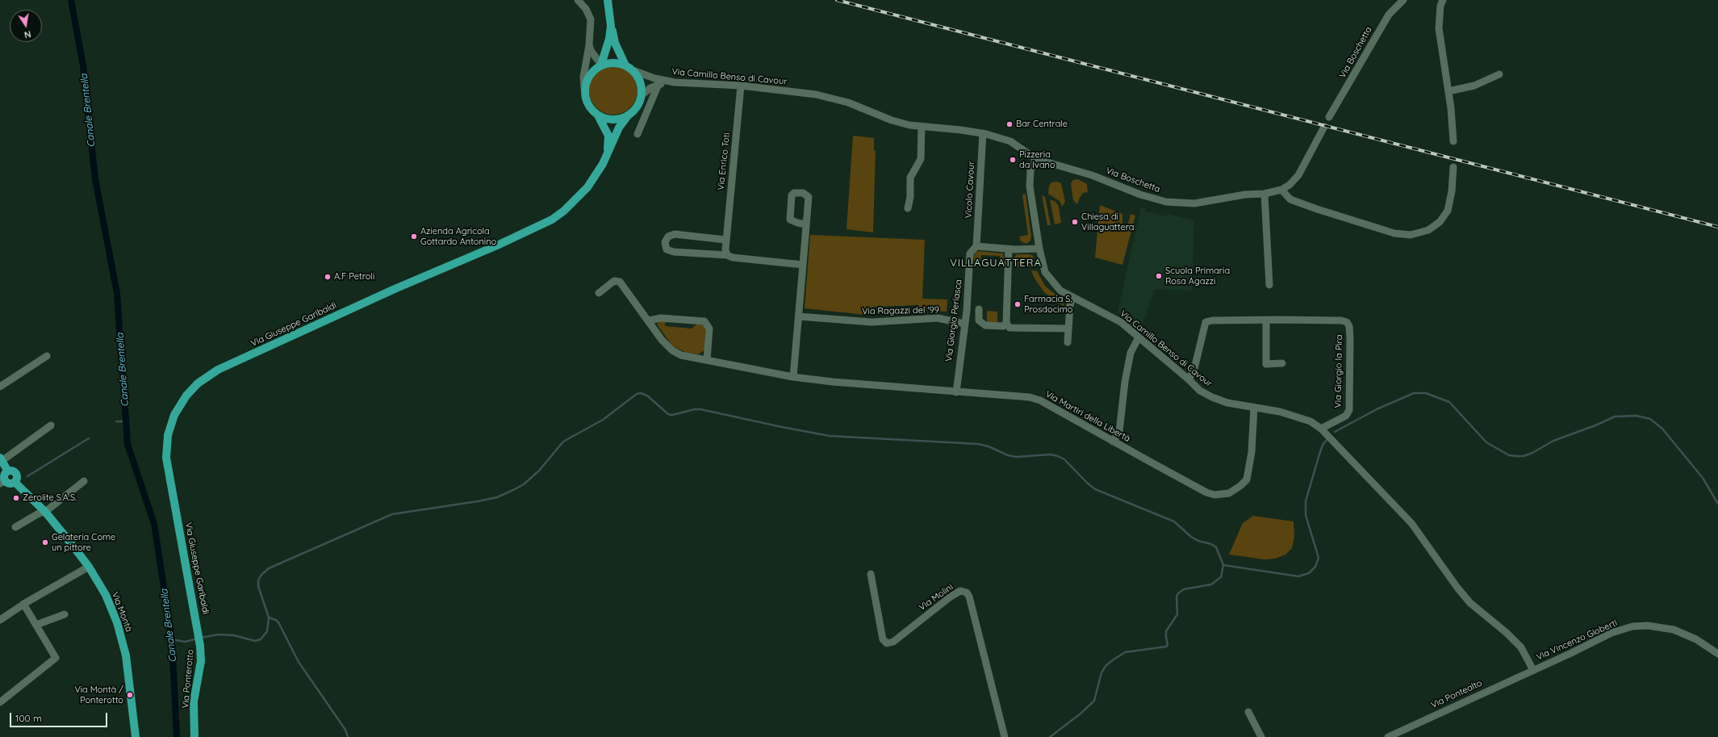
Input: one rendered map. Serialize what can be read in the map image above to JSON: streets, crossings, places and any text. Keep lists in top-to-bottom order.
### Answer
{
  "streets": {
    "main road": ["Via Giuseppe Garibaldi", "Via Montà", "Via Ponterotto"],
    "street": [
      "Via Boschetta",
      "Via Camillo Benso di Cavour",
      "Via Enrico Toti",
      "Vicolo Cavour",
      "Via Ragazzi del '99",
      "Via Giorgio Perlasca",
      "Via Giorgio la Pira",
      "Via Martiri della Libertà",
      "Via Molini",
      "Via Vincenzo Gioberti",
      "Via Pontealto"
    ]
  },
  "crossings": [
    ["Via Boschetta", "Via Camillo Benso di Cavour"],
    ["Via Camillo Benso di Cavour", "Via Enrico Toti"],
    ["Via Camillo Benso di Cavour", "Vicolo Cavour"],
    ["Via Camillo Benso di Cavour", "Via Giuseppe Garibaldi"],
    ["Via Camillo Benso di Cavour", "Via Giorgio la Pira"],
    ["Via Camillo Benso di Cavour", "Via Martiri della Libertà"],
    ["Via Camillo Benso di Cavour", "Via Vincenzo Gioberti"],
    ["Via Camillo Benso di Cavour", "Via Pontealto"],
    ["Vicolo Cavour", "Via Giorgio Perlasca"],
    ["Via Ragazzi del '99", "Via Giorgio Perlasca"],
    ["Via Giorgio Perlasca", "Via Martiri della Libertà"],
    ["Via Giuseppe Garibaldi", "Via Ponterotto"],
    ["Via Vincenzo Gioberti", "Via Pontealto"]
  ],
  "districts": ["VILLAGUATTERA"],
  "water": ["Canale Brentella"],
  "places": [
    "Bar Centrale",
    "Pizzeria da Ivano",
    "Chiesa di Villaguattera",
    "Azienda Agricola Gottardo Antonino",
    "Scuola Primaria Rosa Agazzi",
    "A.F Petroli",
    "Farmacia S. Prosdocimo",
    "Zerolite S.A.S.",
    "Gelateria Come un pittore",
    "Via Montà / Ponterotto"
  ],
  "scale_bar": "100 m",
  "north": "bottom"
}
